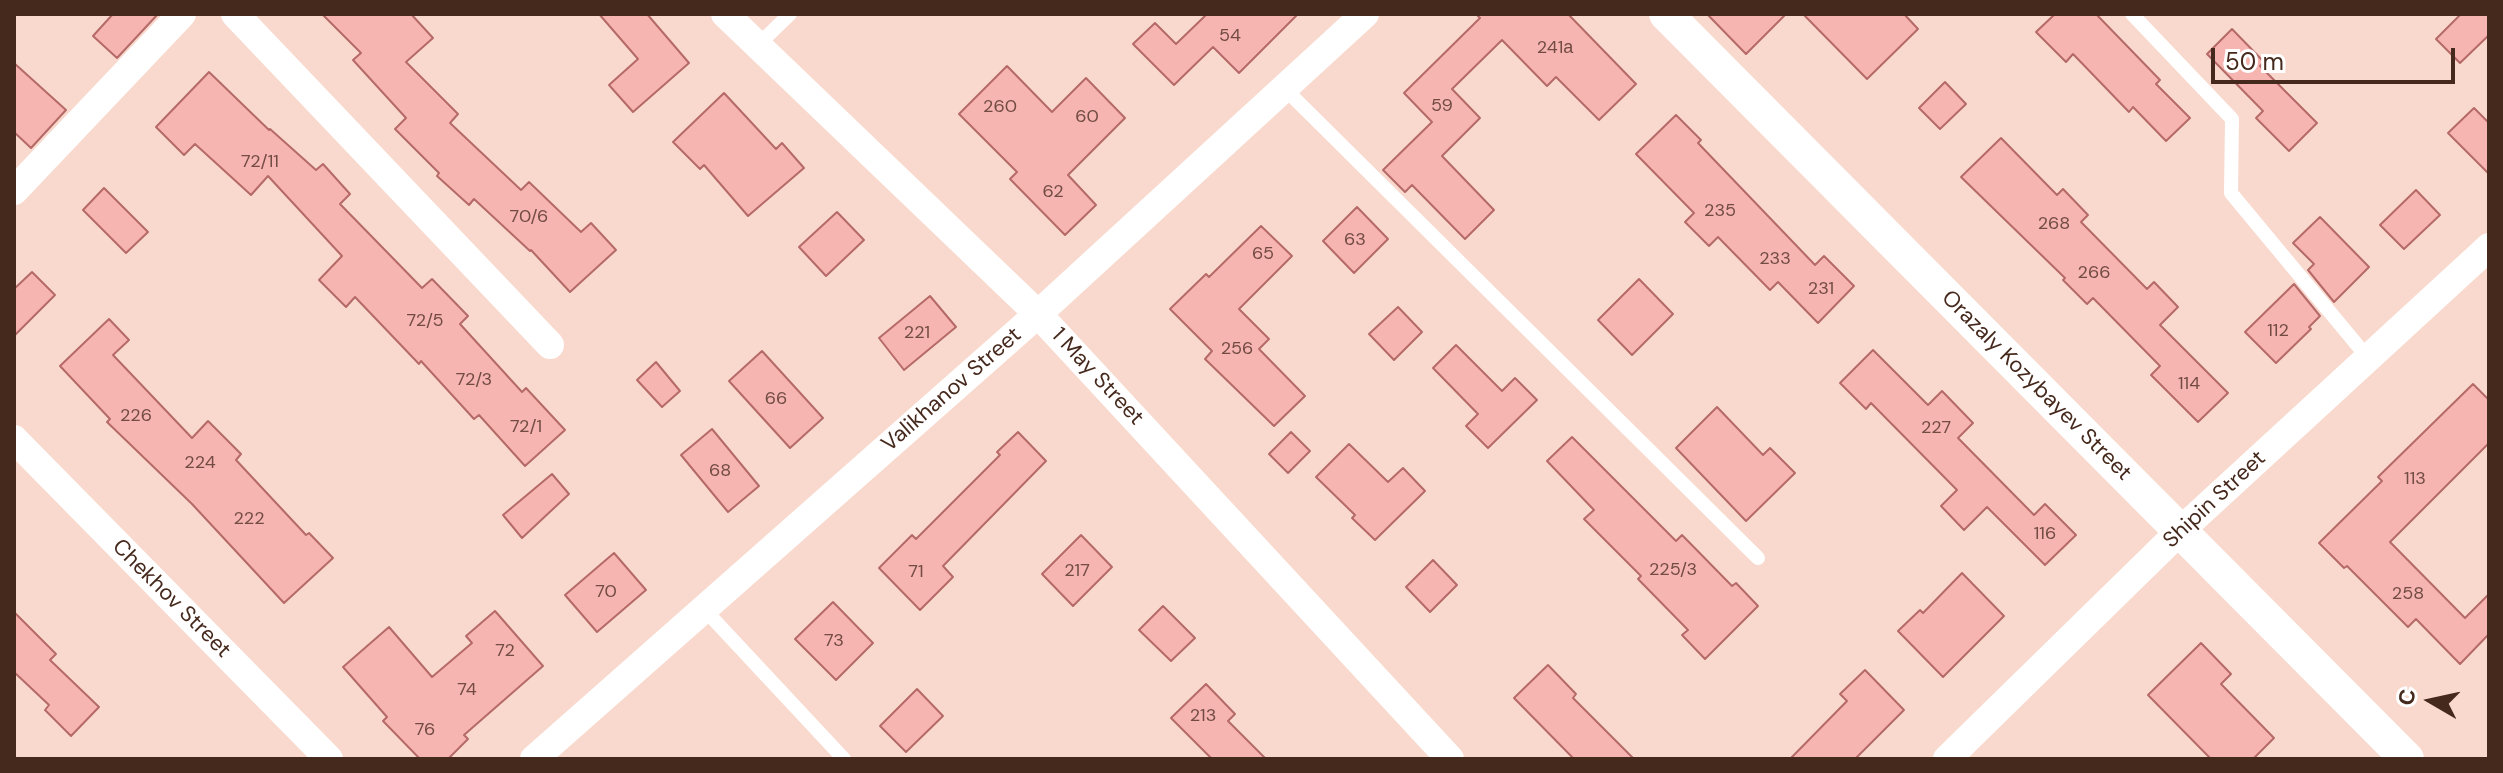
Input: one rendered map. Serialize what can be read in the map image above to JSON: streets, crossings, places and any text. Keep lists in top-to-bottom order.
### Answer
{
  "streets": {
    "street": [
      "1 May Street",
      "Orazaly Kozybayev Street",
      "Valikhanov Street",
      "Shipin Street",
      "Chekhov Street"
    ]
  },
  "crossings": [
    ["1 May Street", "Valikhanov Street"],
    ["Orazaly Kozybayev Street", "Shipin Street"]
  ],
  "house_numbers": [
    "54",
    "241а",
    "59",
    "260",
    "60",
    "72/11",
    "62",
    "235",
    "70/6",
    "268",
    "63",
    "65",
    "233",
    "266",
    "231",
    "72/5",
    "112",
    "221",
    "256",
    "72/3",
    "114",
    "66",
    "226",
    "72/1",
    "227",
    "224",
    "68",
    "113",
    "222",
    "116",
    "225/3",
    "217",
    "71",
    "70",
    "258",
    "73",
    "72",
    "74",
    "213",
    "76"
  ],
  "scale_bar": "50 m",
  "north": "left"
}
